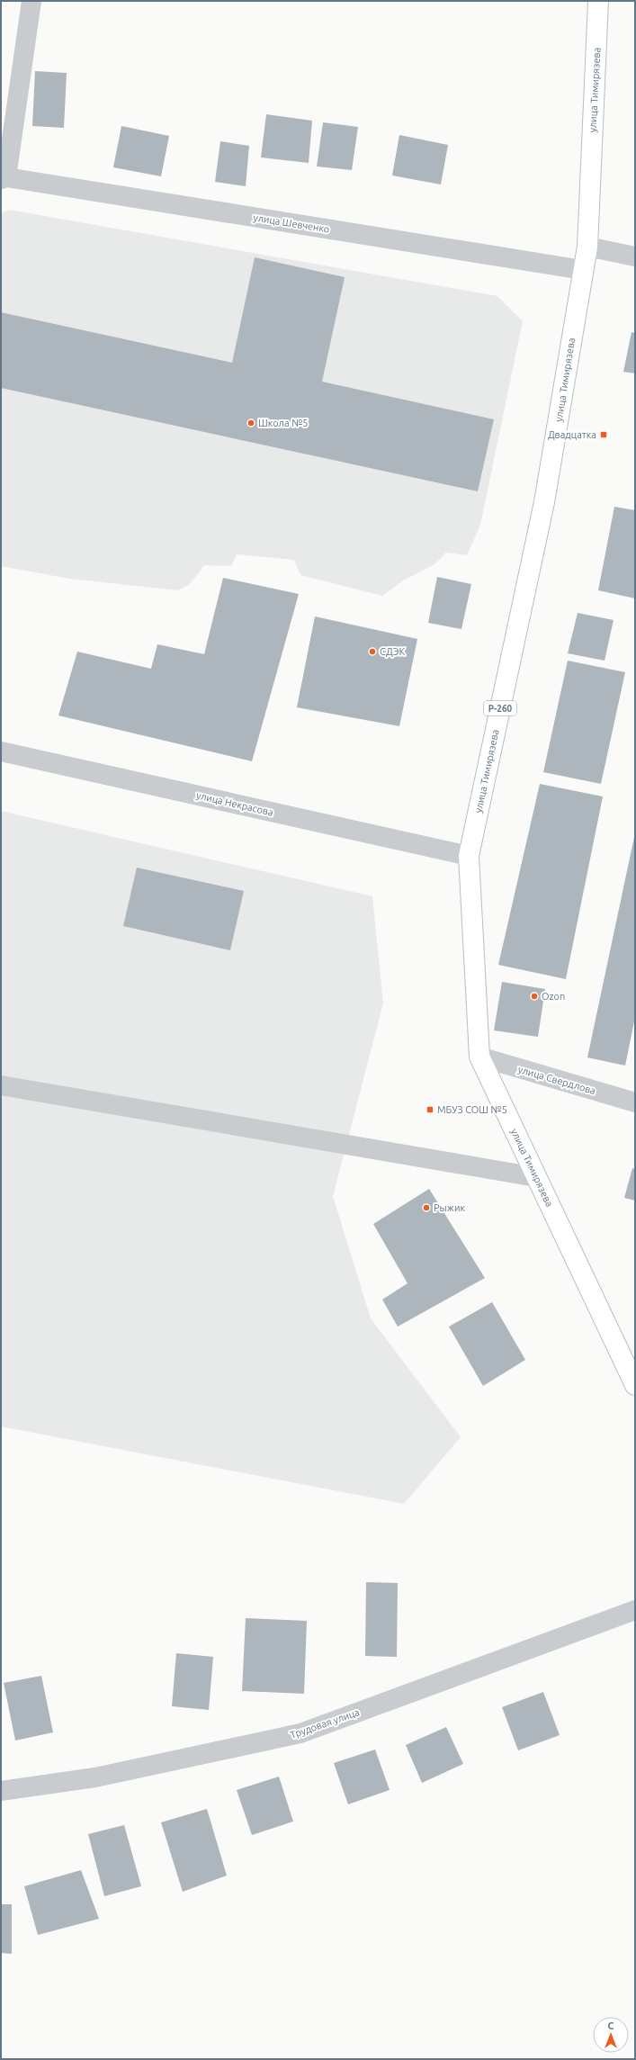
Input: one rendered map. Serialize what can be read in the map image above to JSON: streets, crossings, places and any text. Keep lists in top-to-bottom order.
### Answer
{
  "streets": {
    "highway": ["улица Тимирязева", "Р-260"],
    "street": [
      "улица Шевченко",
      "улица Некрасова",
      "улица Свердлова",
      "Трудовая улица"
    ]
  },
  "crossings": [
    ["улица Тимирязева", "улица Шевченко"],
    ["улица Тимирязева", "улица Некрасова"],
    ["улица Тимирязева", "улица Свердлова"]
  ],
  "places": {
    "other": [
      "Школа №5",
      "СДЭК",
      "Ozon",
      "Рыжик"
    ],
    "transit": ["Двадцатка", "МБУЗ СОШ №5"]
  },
  "north": "top"
}
